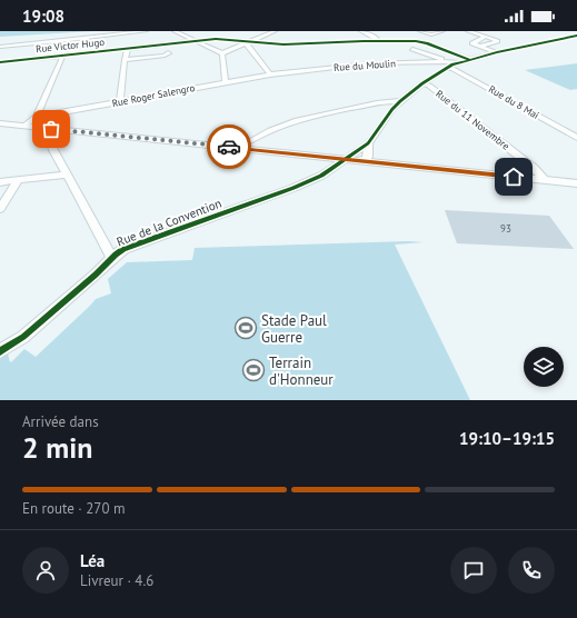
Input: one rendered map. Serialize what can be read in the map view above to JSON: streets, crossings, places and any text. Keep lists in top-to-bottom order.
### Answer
{
  "streets": {
    "street": [
      "Rue Victor Hugo",
      "Rue du Moulin",
      "Rue Roger Salengro",
      "Rue du 8 Mai",
      "Rue du 11 Novembre",
      "Rue de la Convention"
    ]
  },
  "crossings": [
    ["Rue du Moulin", "Rue Roger Salengro"],
    ["Rue du Moulin", "Rue du 8 Mai"]
  ],
  "places": {
    "sports": ["Stade Paul Guerre", "Terrain d'Honneur"]
  },
  "house_numbers": ["93"],
  "page": {
    "status": "19:08",
    "heading": ["2 min", "Arrivée dans", "19:10–19:15"],
    "panel": ["Léa", "Livreur · 4.6"],
    "bar": "En route · 270 m"
  }
}
